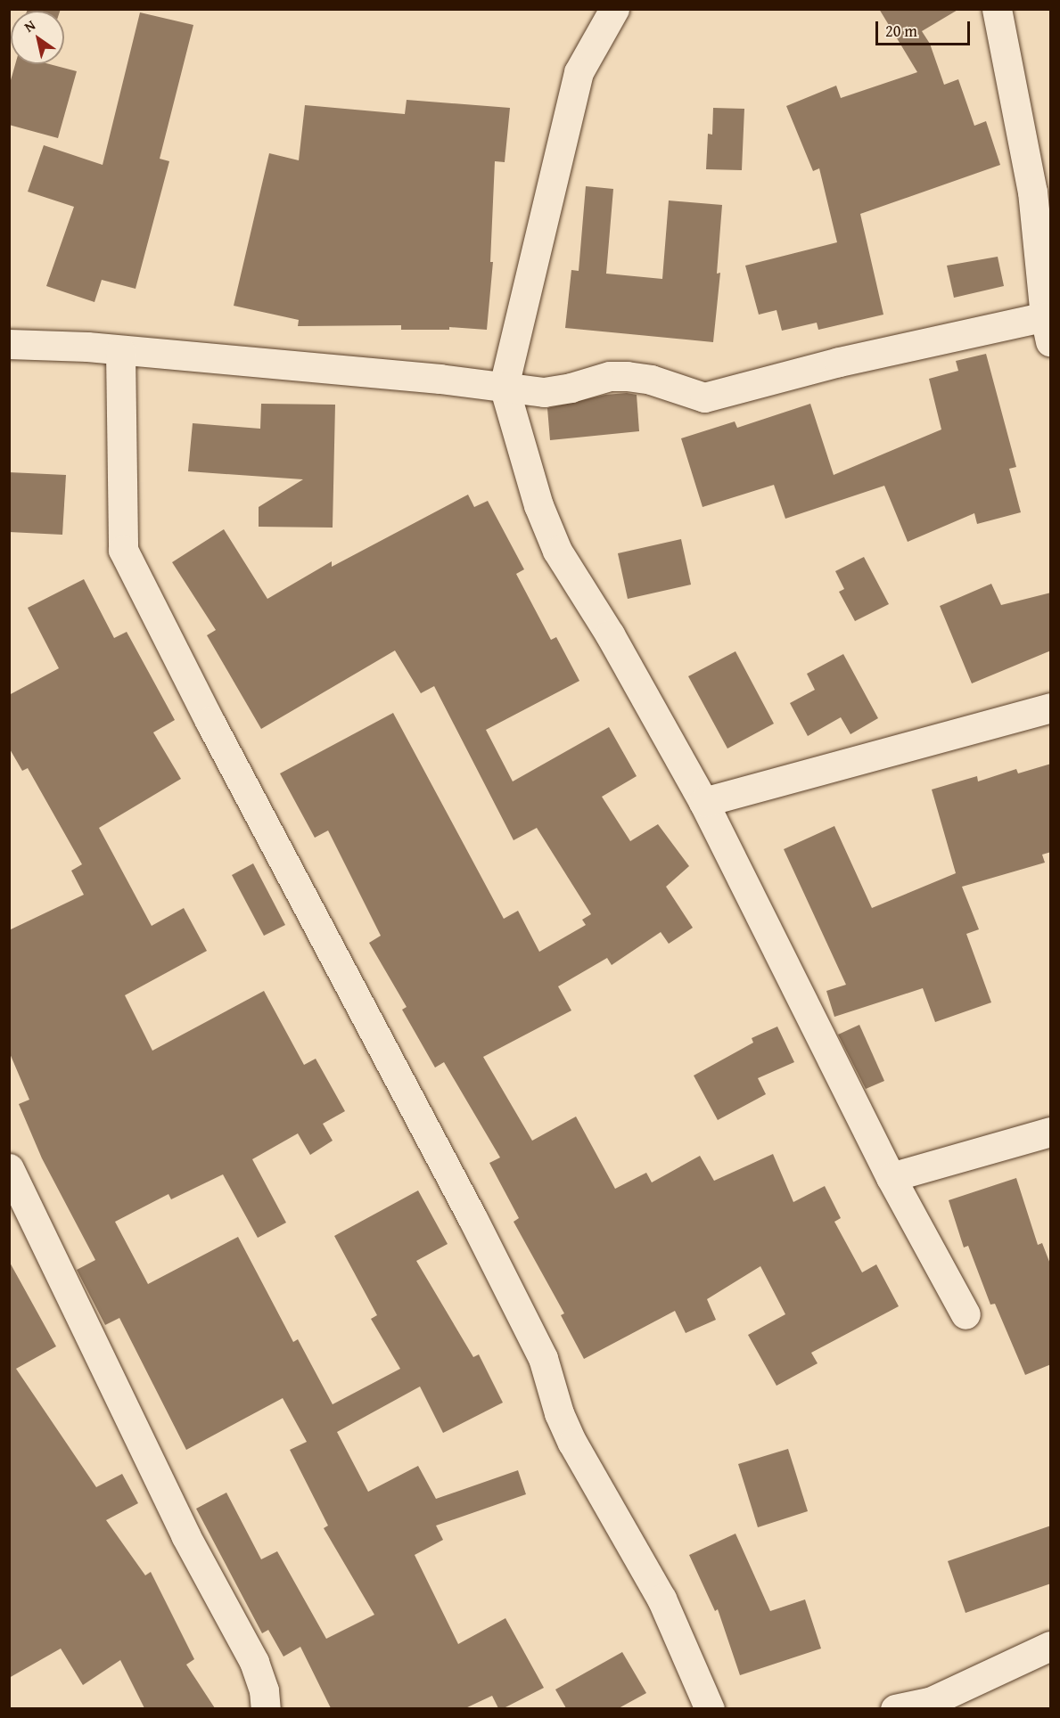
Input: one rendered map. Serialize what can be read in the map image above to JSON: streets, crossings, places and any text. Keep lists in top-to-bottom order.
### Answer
{
  "scale_bar": "20 m",
  "north": "top left"
}
